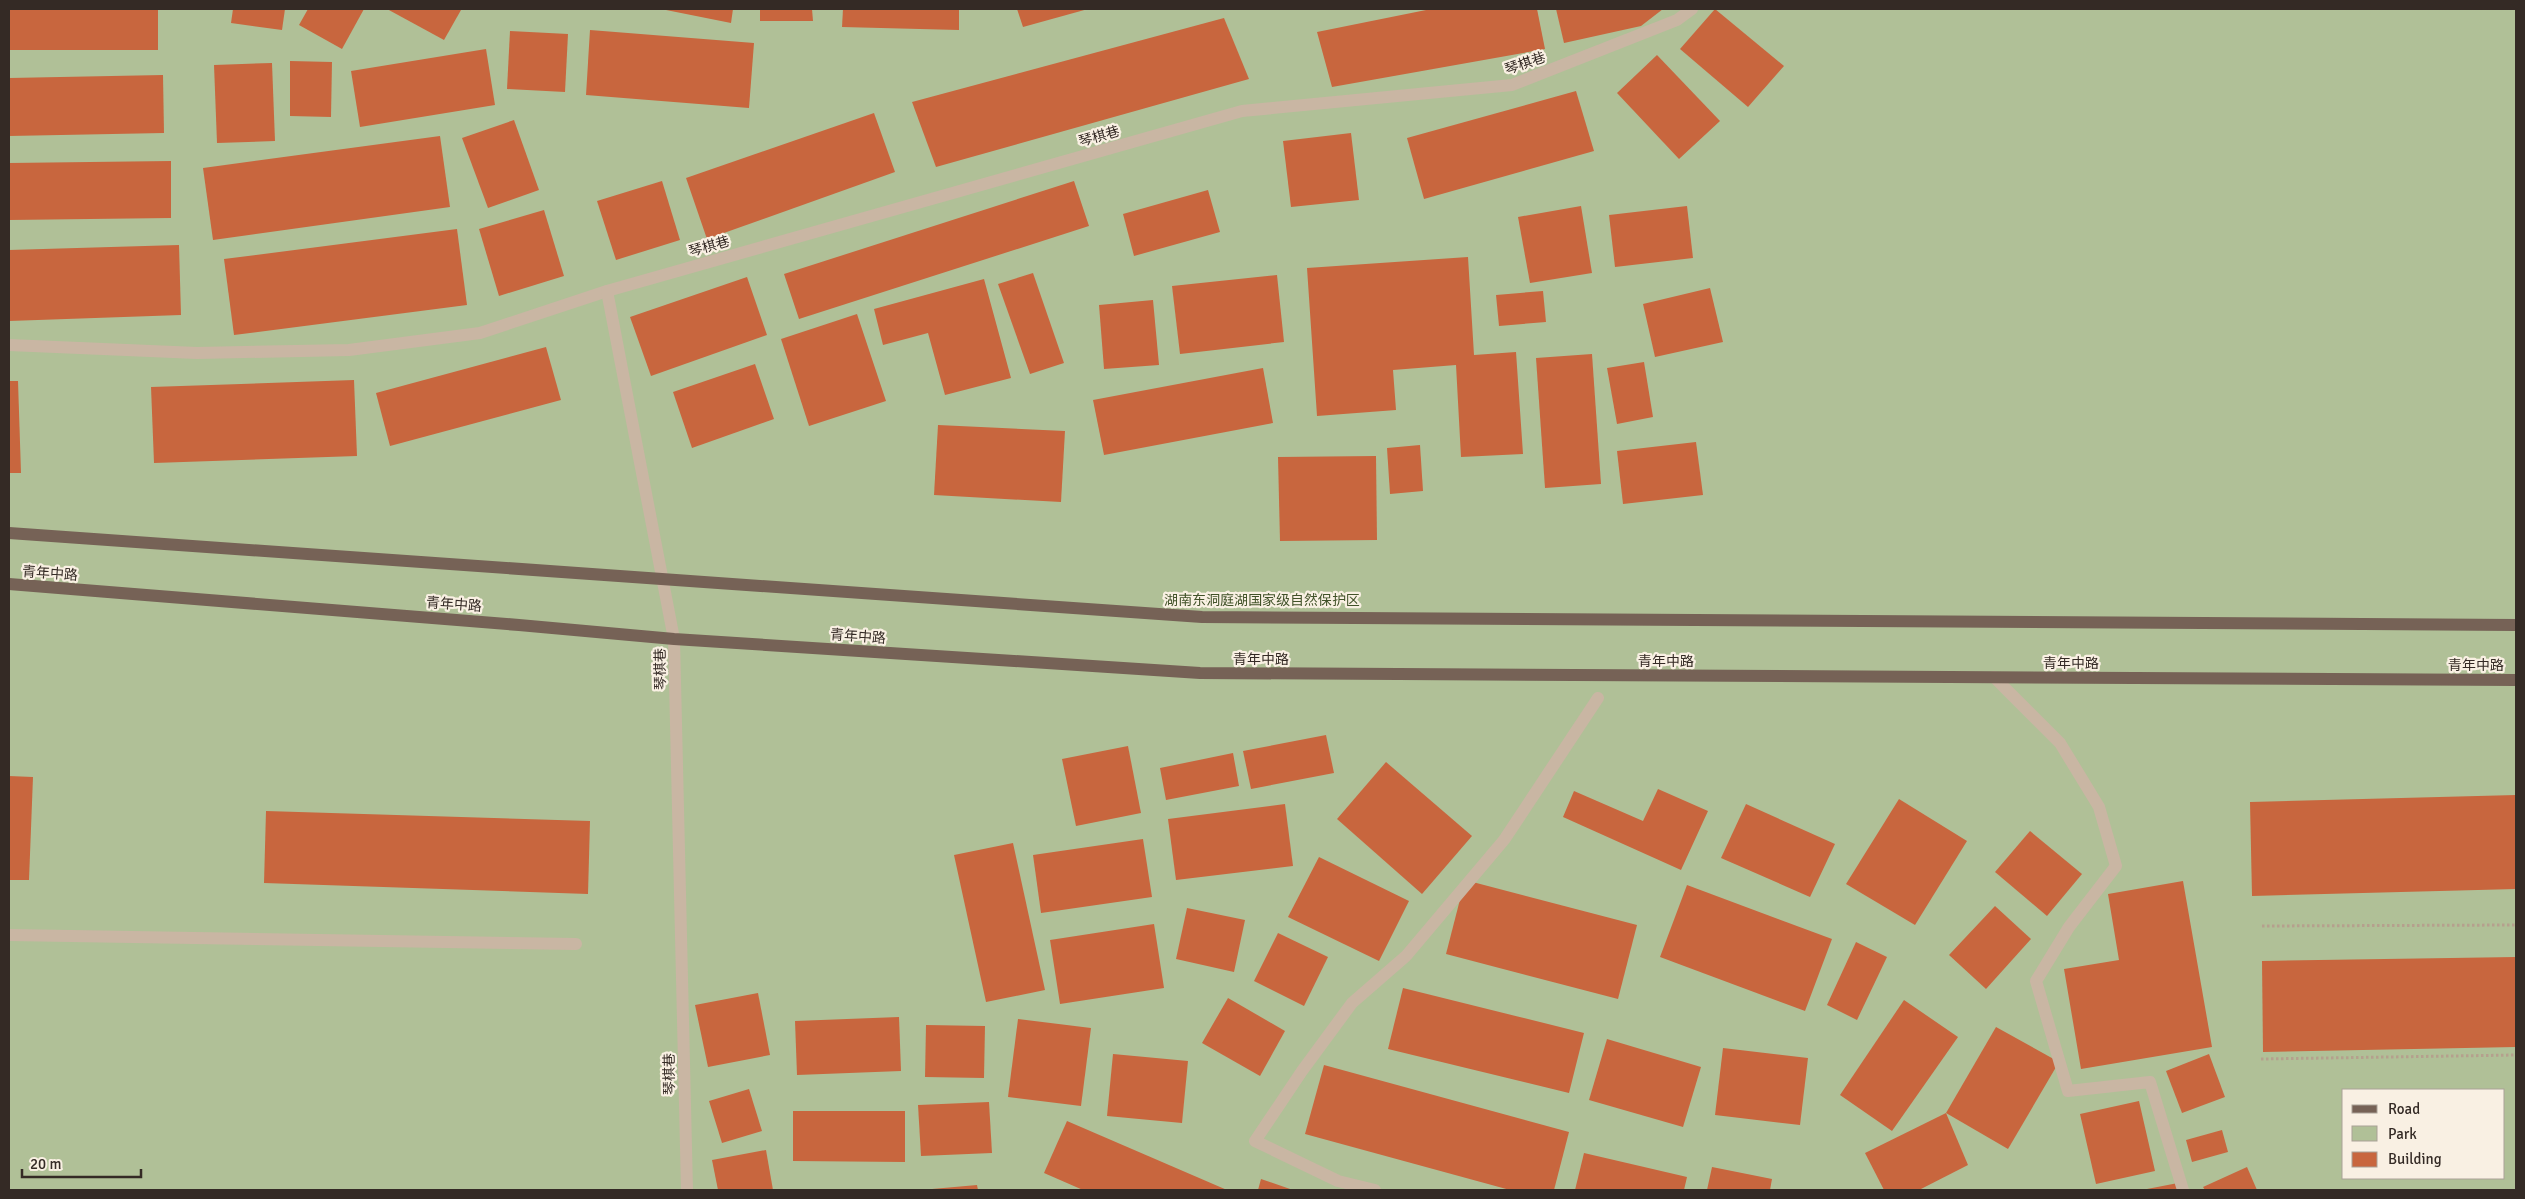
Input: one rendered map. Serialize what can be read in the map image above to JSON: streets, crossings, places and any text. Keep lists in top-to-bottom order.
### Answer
{
  "streets": {
    "main road": ["青年中路"],
    "street": ["琴棋巷"]
  },
  "crossings": [
    ["琴棋巷", "青年中路"]
  ],
  "parks": ["湖南东洞庭湖国家级自然保护区"],
  "legend": ["Road", "Park", "Building"],
  "scale_bar": "20 m"
}
